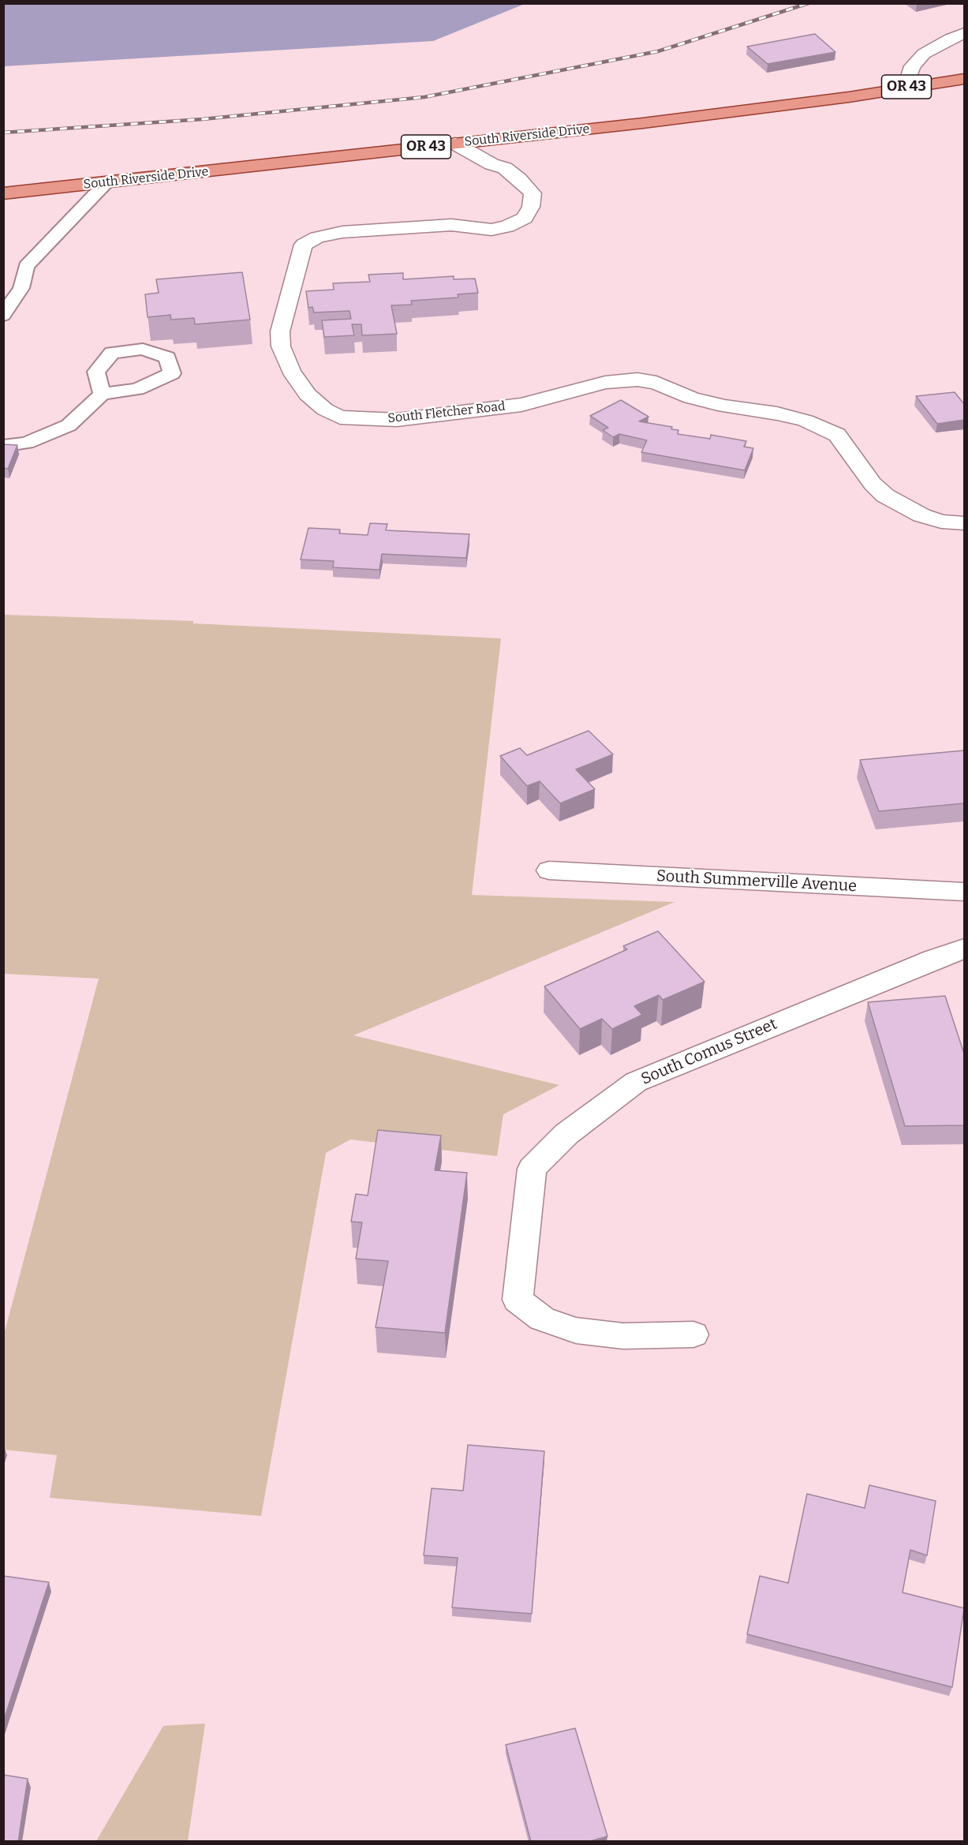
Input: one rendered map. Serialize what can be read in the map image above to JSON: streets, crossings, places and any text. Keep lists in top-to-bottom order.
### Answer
{
  "streets": {
    "main road": ["OR 43", "South Riverside Drive"],
    "street": ["South Fletcher Road", "South Summerville Avenue", "South Comus Street"]
  },
  "crossings": [
    ["South Riverside Drive", "South Fletcher Road"]
  ]
}
